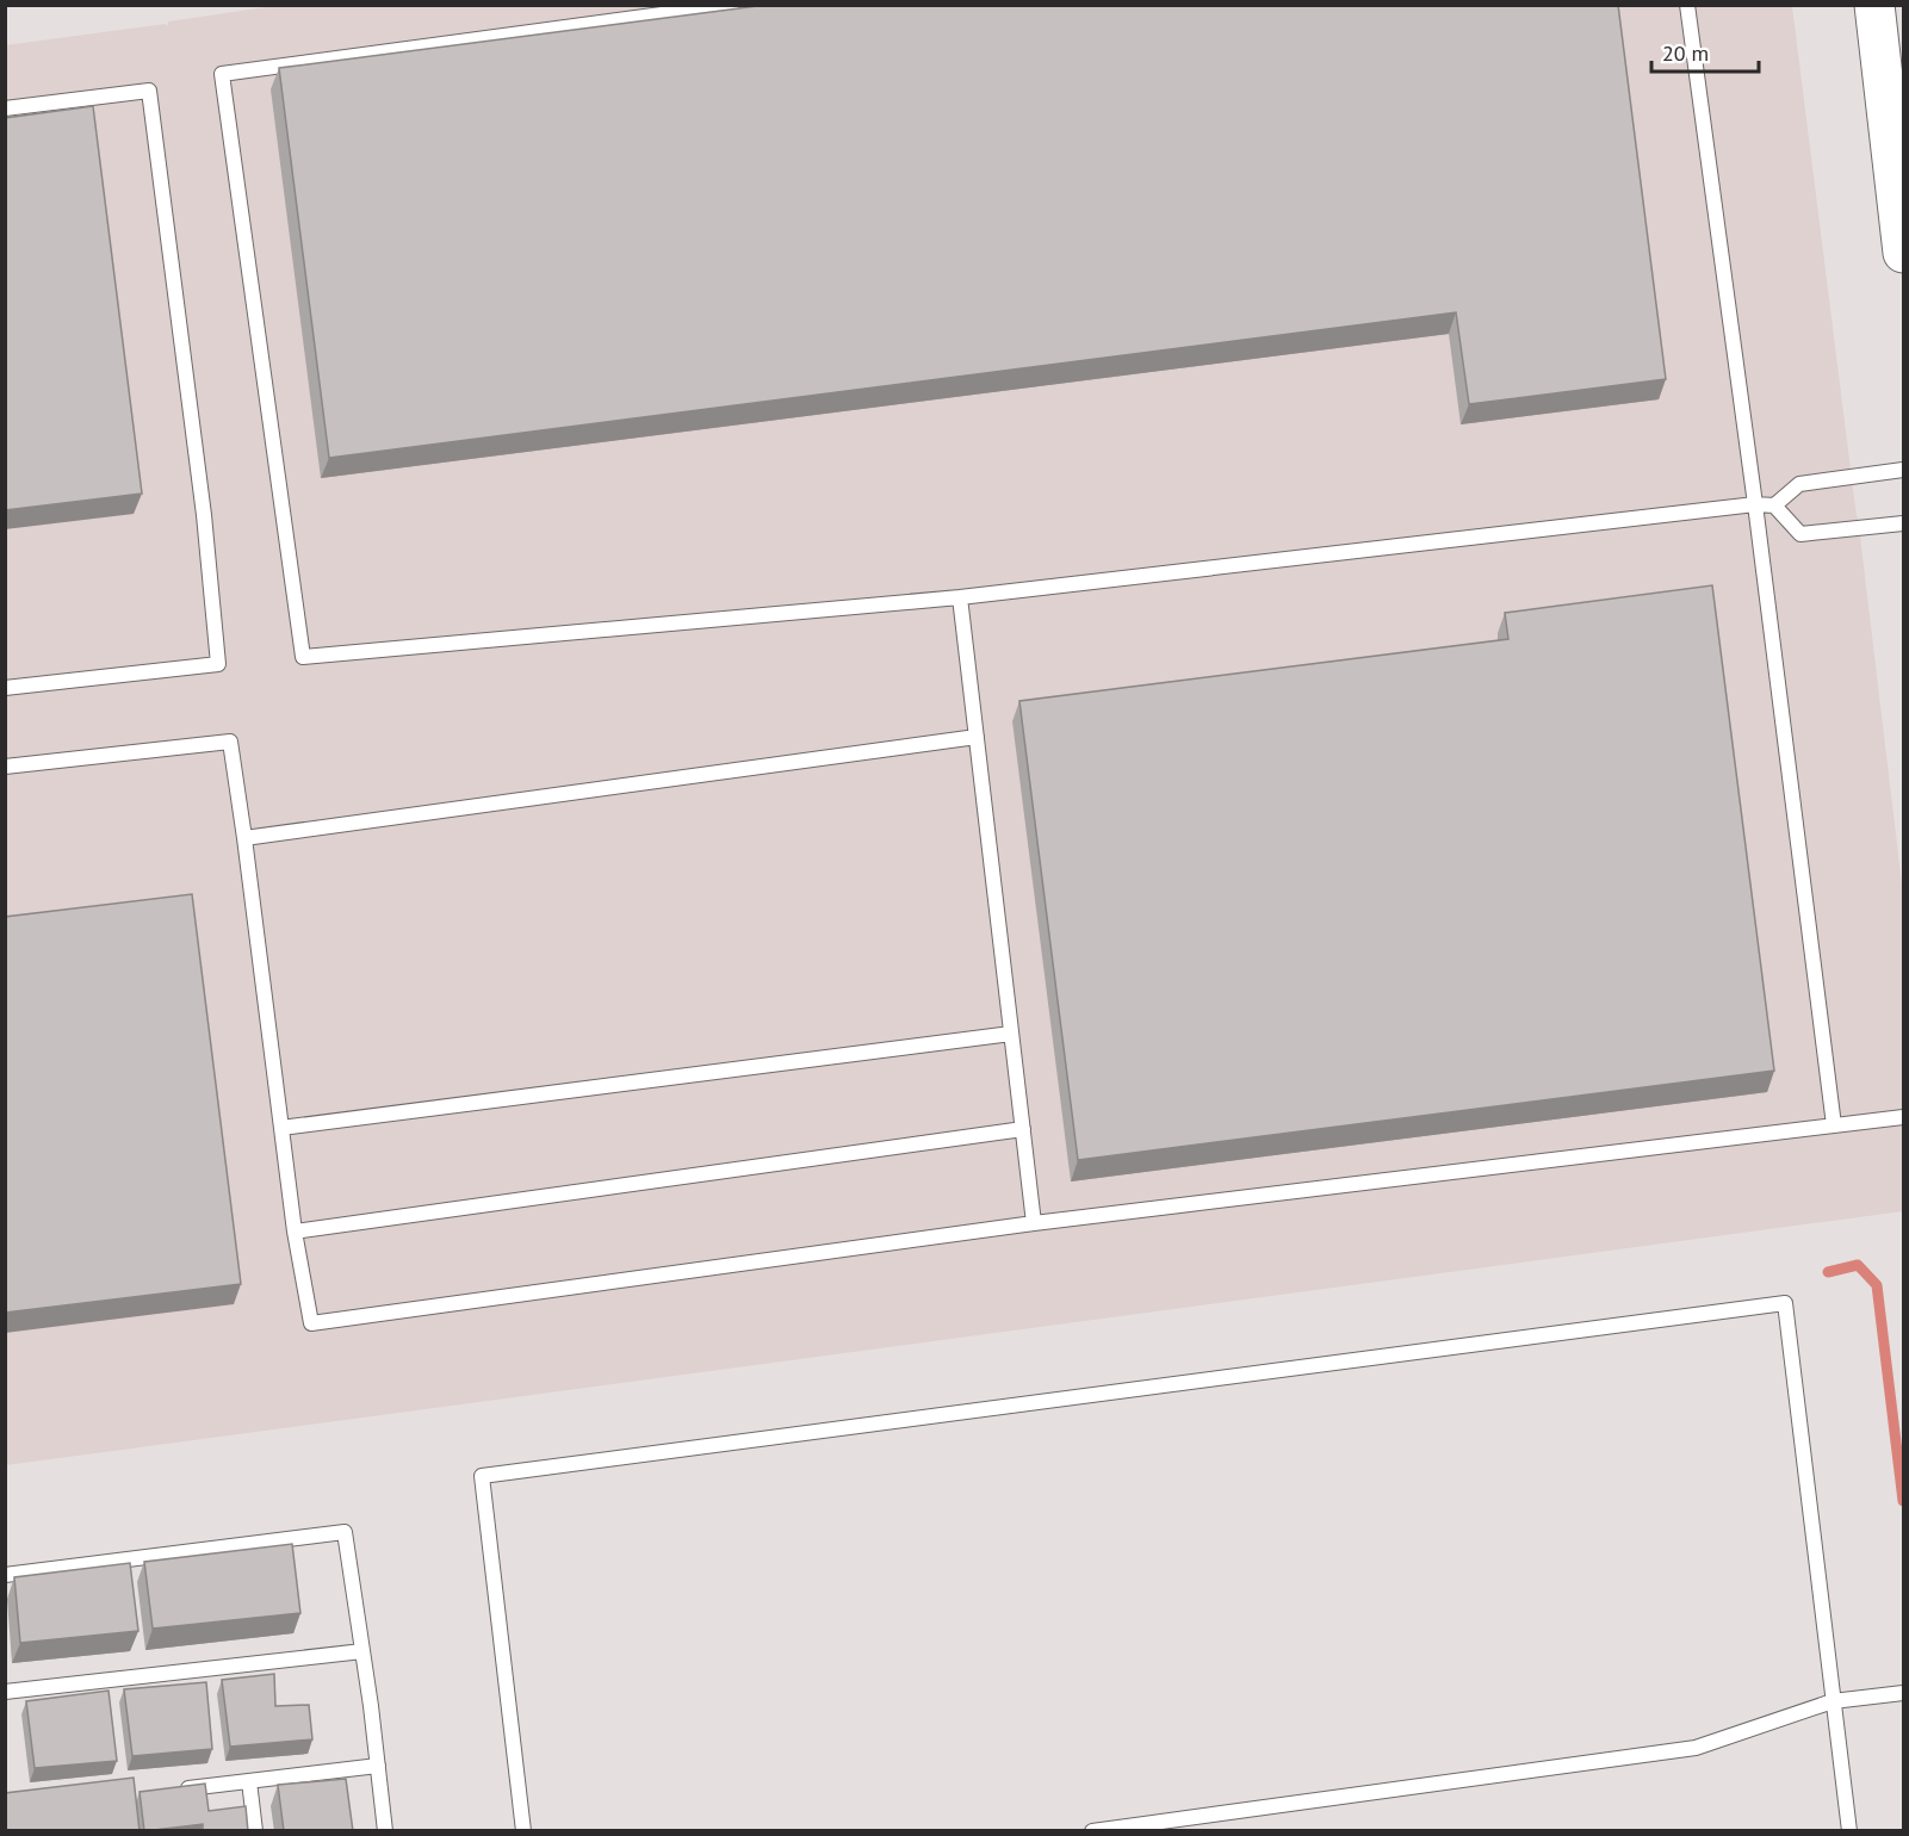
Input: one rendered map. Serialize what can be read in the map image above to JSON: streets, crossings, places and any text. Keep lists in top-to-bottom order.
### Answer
{
  "scale_bar": "20 m"
}
